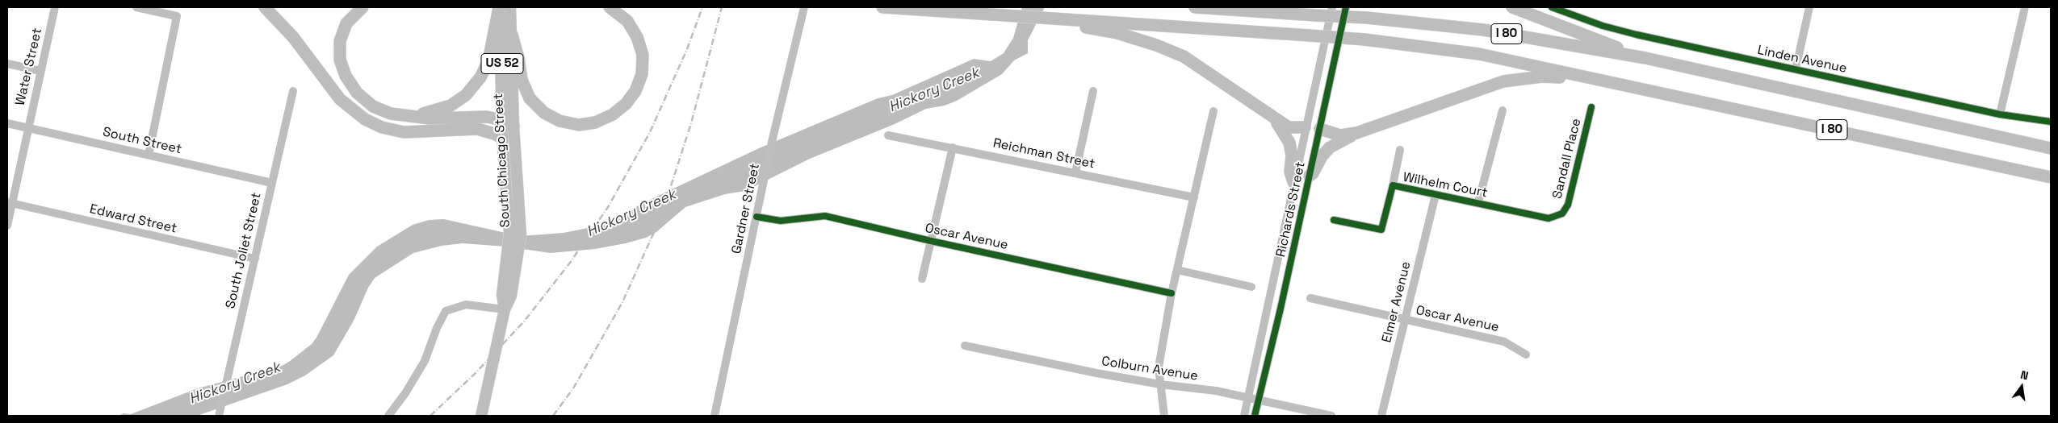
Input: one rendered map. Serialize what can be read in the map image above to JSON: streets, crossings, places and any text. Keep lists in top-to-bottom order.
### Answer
{
  "streets": {
    "highway": ["I 80"],
    "main road": ["US 52", "South Chicago Street"],
    "street": [
      "Linden Avenue",
      "Water Street",
      "South Street",
      "Reichman Street",
      "Sandall Place",
      "Wilhelm Court",
      "Gardner Street",
      "Richards Street",
      "Edward Street",
      "Oscar Avenue",
      "South Joliet Street",
      "Elmer Avenue",
      "Colburn Avenue"
    ]
  },
  "crossings": [
    ["Water Street", "South Street"],
    ["Water Street", "Edward Street"],
    ["South Street", "South Joliet Street"],
    ["Sandall Place", "Wilhelm Court"],
    ["Wilhelm Court", "Elmer Avenue"],
    ["Gardner Street", "Oscar Avenue"],
    ["Richards Street", "Colburn Avenue"],
    ["Edward Street", "South Joliet Street"],
    ["Oscar Avenue", "Elmer Avenue"]
  ],
  "water": ["Hickory Creek"],
  "north": "top"
}
